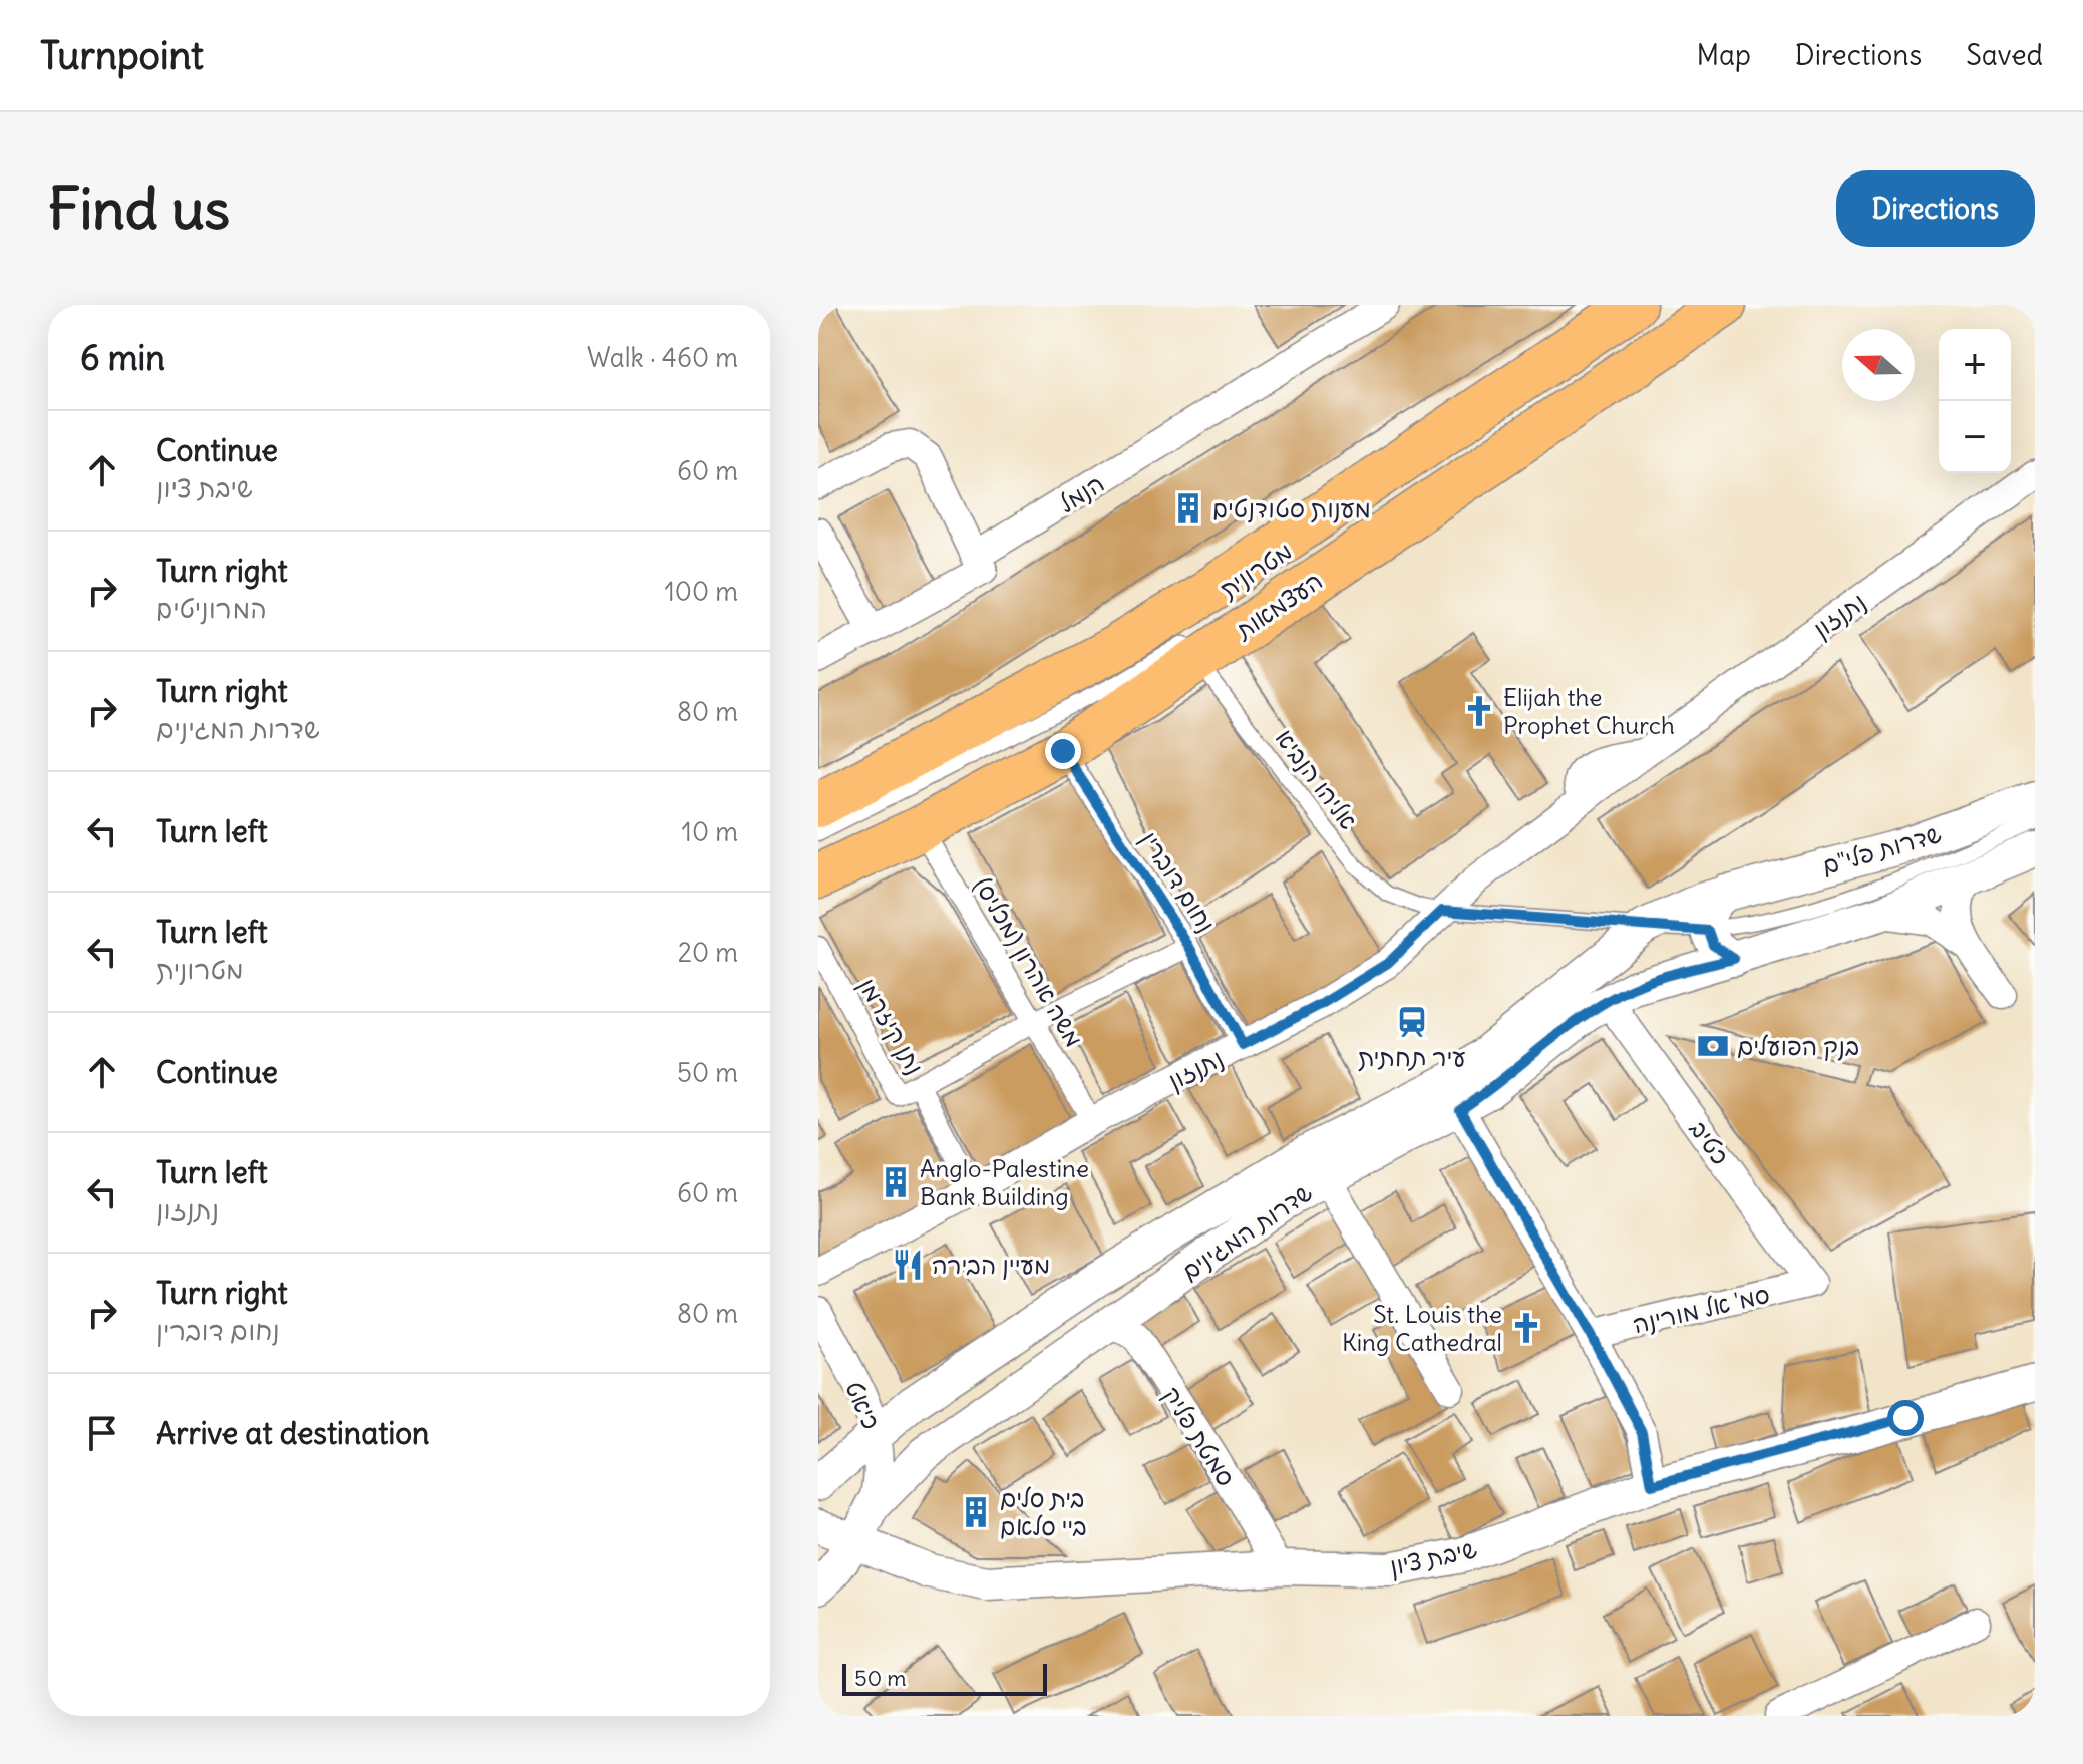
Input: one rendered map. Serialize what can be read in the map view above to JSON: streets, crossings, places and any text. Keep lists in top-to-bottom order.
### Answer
{
  "streets": {
    "highway": ["העצמאות"],
    "street": [
      "הנמל",
      "נתנזון",
      "שדרות פלי\"ם",
      "נחום דוברין",
      "משה אהרון (מכליס)",
      "נתן קיזרמן",
      "כטיב",
      "שדרות המגינים",
      "סמ' אל מורינה",
      "כיאט",
      "סמטת פליק",
      "שיבת ציון"
    ],
    "lane": ["אליהו הנביא"]
  },
  "crossings": [
    ["העצמאות", "אליהו הנביא"],
    ["העצמאות", "נחום דוברין"],
    ["העצמאות", "משה אהרון (מכליס)"],
    ["נתנזון", "אליהו הנביא"],
    ["נתנזון", "נחום דוברין"],
    ["נתנזון", "משה אהרון (מכליס)"],
    ["נתנזון", "נתן קיזרמן"],
    ["אליהו הנביא", "שדרות המגינים"],
    ["שדרות פלי\"ם", "שדרות המגינים"],
    ["כטיב", "שדרות המגינים"],
    ["כטיב", "סמ' אל מורינה"],
    ["שדרות המגינים", "כיאט"],
    ["שדרות המגינים", "סמטת פליק"],
    ["שדרות המגינים", "שיבת ציון"],
    ["סמטת פליק", "שיבת ציון"]
  ],
  "places": {
    "building": ["מענות סטודנטים", "Anglo-Palestine Bank Building", "בית סלים ביי סלאם"],
    "church": ["Elijah the Prophet Church", "St. Louis the King Cathedral"],
    "station": ["עיר תחתית"],
    "bank": ["בנק הפועלים"],
    "restaurant": ["מעיין הבירה"]
  },
  "scale_bar": "50 m",
  "north": "left",
  "page": {
    "header": "Turnpoint",
    "nav": ["Map", "Directions", "Saved"],
    "buttons": "Directions",
    "title": "Find us",
    "heading": ["6 min", "Walk · 460 m"],
    "map_buttons": ["+", "−"],
    "list": [
      ["Continue", "שיבת ציון", "60 m"],
      ["Turn right", "המרוניטים", "100 m"],
      ["Turn right", "שדרות המגינים", "80 m"],
      ["Turn left", "10 m"],
      ["Turn left", "מטרונית", "20 m"],
      ["Continue", "50 m"],
      ["Turn left", "נתנזון", "60 m"],
      ["Turn right", "נחום דוברין", "80 m"],
      "Arrive at destination"
    ],
    "scale": "50 m"
  }
}
